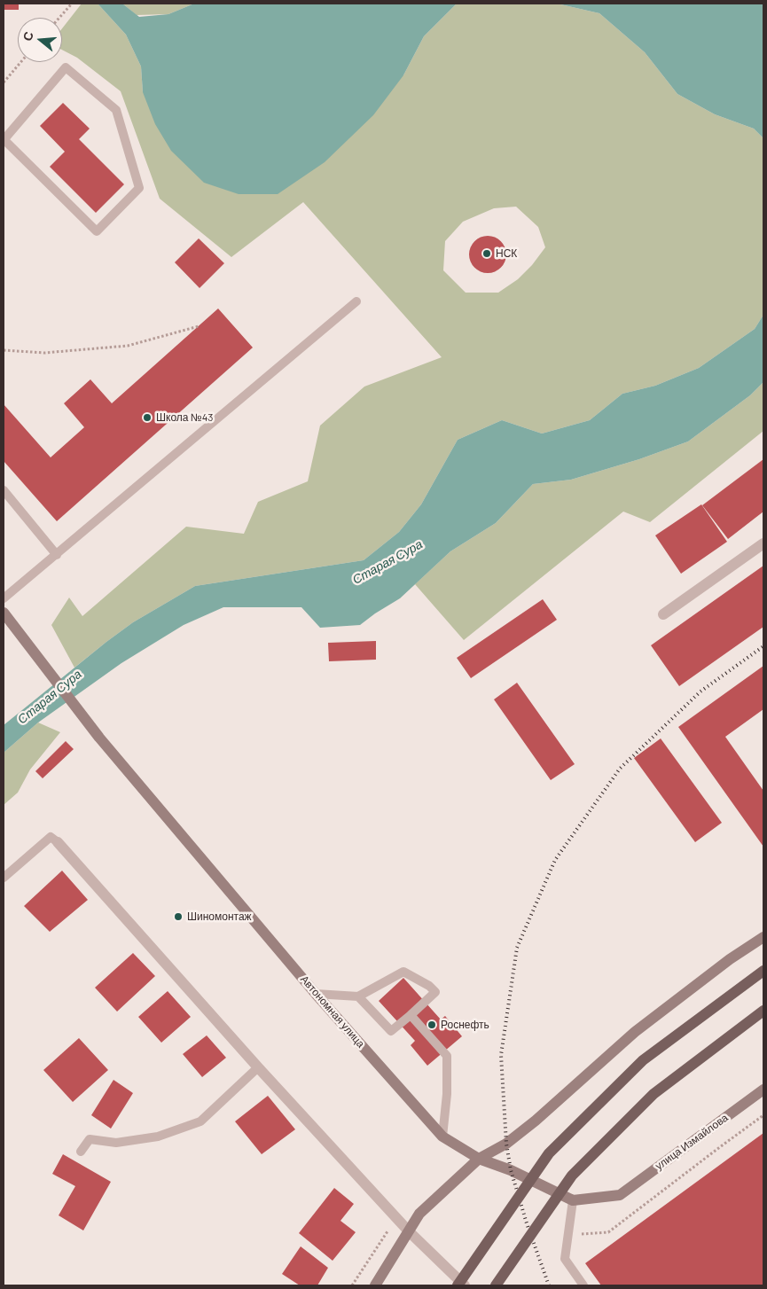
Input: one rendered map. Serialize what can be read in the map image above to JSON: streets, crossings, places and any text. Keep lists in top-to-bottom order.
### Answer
{
  "streets": {
    "main road": ["Автономная улица", "улица Измайлова"]
  },
  "crossings": [
    ["Автономная улица", "улица Измайлова"]
  ],
  "water": ["Старая Сура"],
  "places": [
    "НСК",
    "Школа №43",
    "Шиномонтаж",
    "Роснефть"
  ],
  "north": "left"
}
